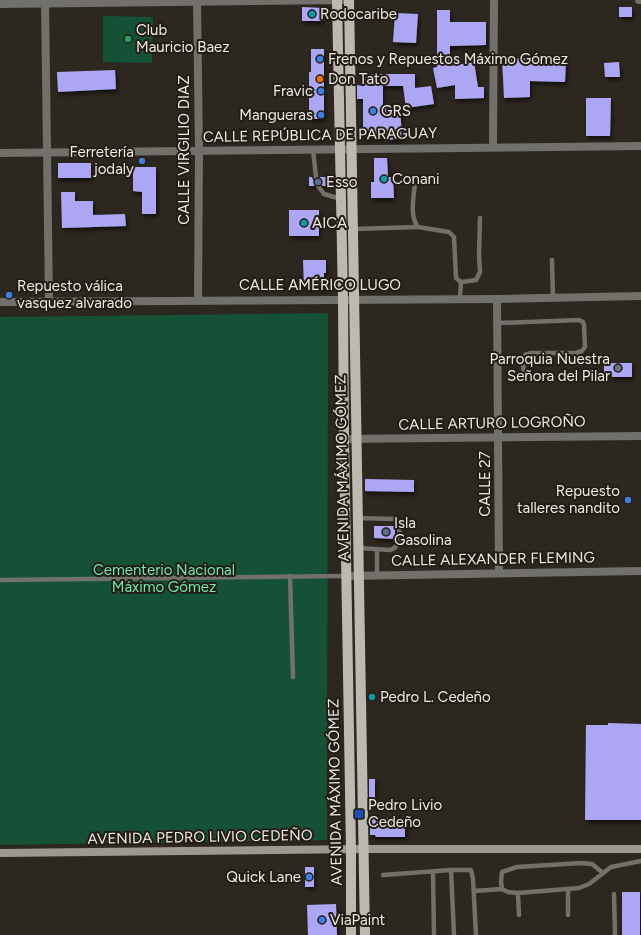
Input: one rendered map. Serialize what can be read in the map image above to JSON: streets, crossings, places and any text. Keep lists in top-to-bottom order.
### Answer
{
  "streets": {
    "main road": ["AVENIDA MÁXIMO GÓMEZ", "AVENIDA PEDRO LIVIO CEDEÑO"],
    "street": [
      "CALLE REPÚBLICA DE PARAGUAY",
      "CALLE VIRGILIO DIAZ",
      "CALLE AMÉRICO LUGO",
      "CALLE ARTURO LOGROÑO",
      "CALLE 27",
      "CALLE ALEXANDER FLEMING"
    ]
  },
  "crossings": [
    ["CALLE REPÚBLICA DE PARAGUAY", "CALLE VIRGILIO DIAZ"],
    ["CALLE REPÚBLICA DE PARAGUAY", "AVENIDA MÁXIMO GÓMEZ"],
    ["CALLE VIRGILIO DIAZ", "CALLE AMÉRICO LUGO"],
    ["CALLE AMÉRICO LUGO", "AVENIDA MÁXIMO GÓMEZ"],
    ["CALLE AMÉRICO LUGO", "CALLE 27"],
    ["CALLE ARTURO LOGROÑO", "AVENIDA MÁXIMO GÓMEZ"],
    ["CALLE ARTURO LOGROÑO", "CALLE 27"],
    ["AVENIDA MÁXIMO GÓMEZ", "CALLE ALEXANDER FLEMING"],
    ["AVENIDA MÁXIMO GÓMEZ", "AVENIDA PEDRO LIVIO CEDEÑO"],
    ["CALLE 27", "CALLE ALEXANDER FLEMING"]
  ],
  "parks": ["Cementerio Nacional Máximo Gómez"],
  "places": {
    "other": [
      "Rodocaribe",
      "Club Mauricio Baez",
      "Frenos y Repuestos Máximo Gómez",
      "Don Tato",
      "Fravic",
      "GRS",
      "Mangueras",
      "Ferretería jodaly",
      "Conani",
      "Esso",
      "AICA",
      "Repuesto válica vasquez alvarado",
      "Parroquia Nuestra Señora del Pilar",
      "Repuesto talleres nandito",
      "Isla Gasolina",
      "Pedro L. Cedeño",
      "Quick Lane",
      "ViaPaint"
    ],
    "transit": ["Pedro Livio Cedeño"]
  }
}
